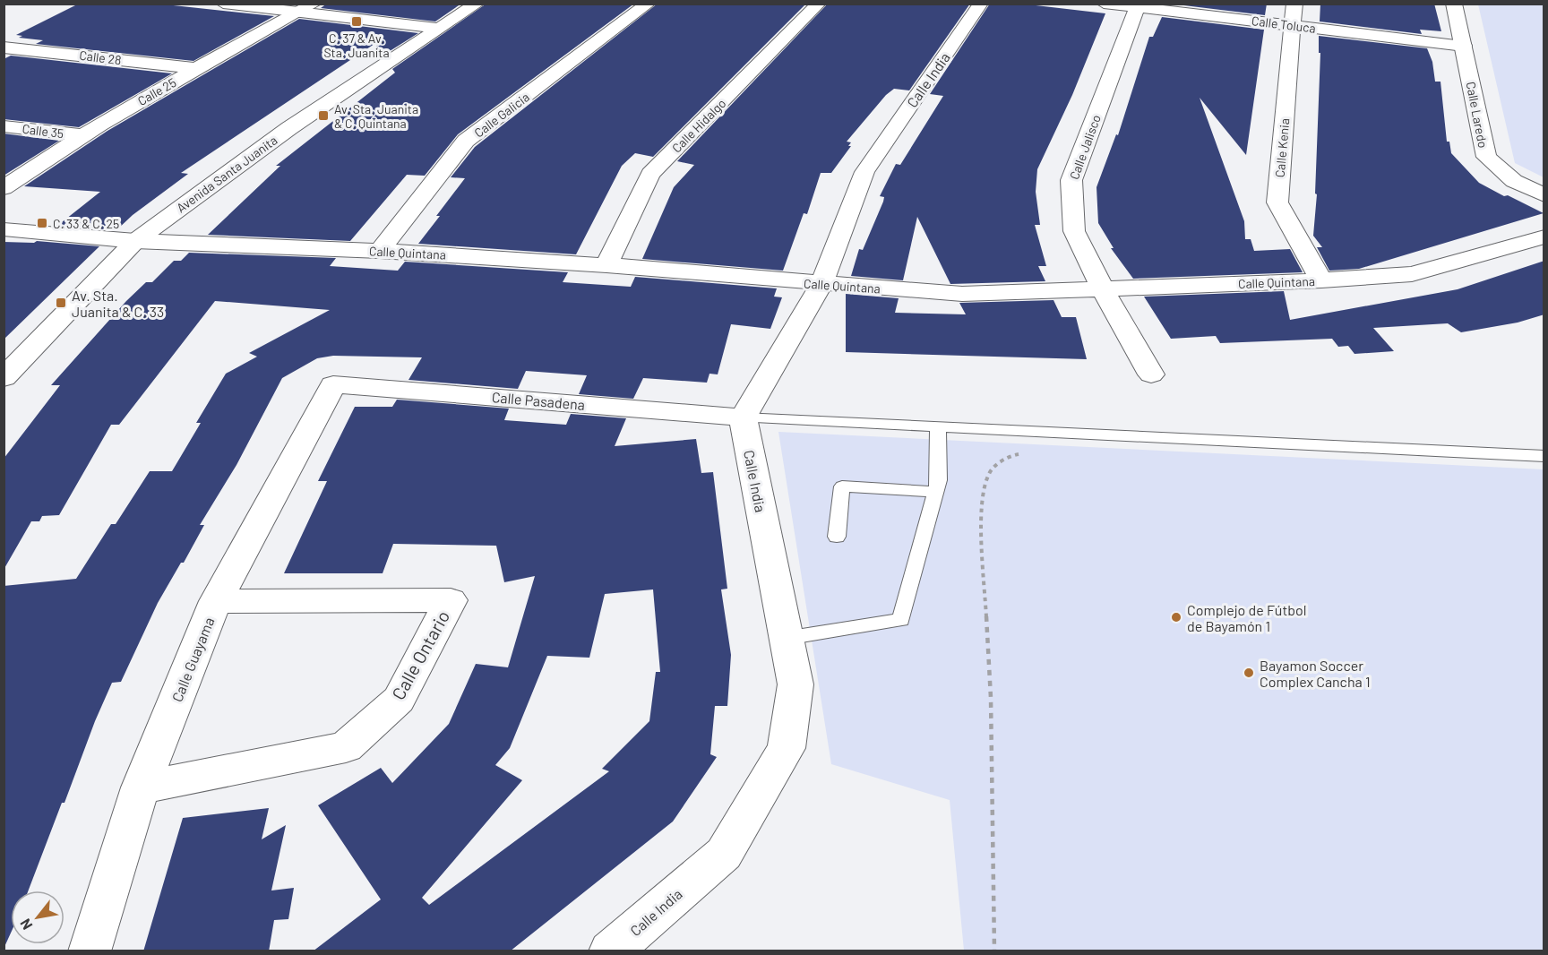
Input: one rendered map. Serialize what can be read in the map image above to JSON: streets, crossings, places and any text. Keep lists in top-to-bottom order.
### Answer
{
  "streets": {
    "street": [
      "Calle Toluca",
      "Calle 28",
      "Calle India",
      "Calle 25",
      "Calle Galicia",
      "Calle Laredo",
      "Calle Hidalgo",
      "Calle 35",
      "Calle Jalisco",
      "Calle Kenia",
      "Avenida Santa Juanita",
      "Calle Quintana",
      "Calle Pasadena",
      "Calle Ontario",
      "Calle Guayama"
    ]
  },
  "crossings": [
    ["Calle Toluca", "Calle Laredo"],
    ["Calle Toluca", "Calle Jalisco"],
    ["Calle Toluca", "Calle Kenia"],
    ["Calle 28", "Calle 25"],
    ["Calle India", "Calle Quintana"],
    ["Calle India", "Calle Pasadena"],
    ["Calle 25", "Calle 35"],
    ["Calle Galicia", "Calle Quintana"],
    ["Calle Hidalgo", "Calle Quintana"],
    ["Calle Jalisco", "Calle Quintana"],
    ["Calle Kenia", "Calle Quintana"],
    ["Avenida Santa Juanita", "Calle Quintana"],
    ["Calle Pasadena", "Calle Guayama"],
    ["Calle Ontario", "Calle Guayama"]
  ],
  "places": {
    "transit": [
      "C. 37 & Av. Sta. Juanita",
      "Av. Sta. Juanita & C. Quintana",
      "C. 33 & C. 25",
      "Av. Sta. Juanita & C. 33"
    ],
    "other": ["Complejo de Fútbol de Bayamón 1", "Bayamon Soccer Complex Cancha 1"]
  },
  "north": "bottom left"
}
